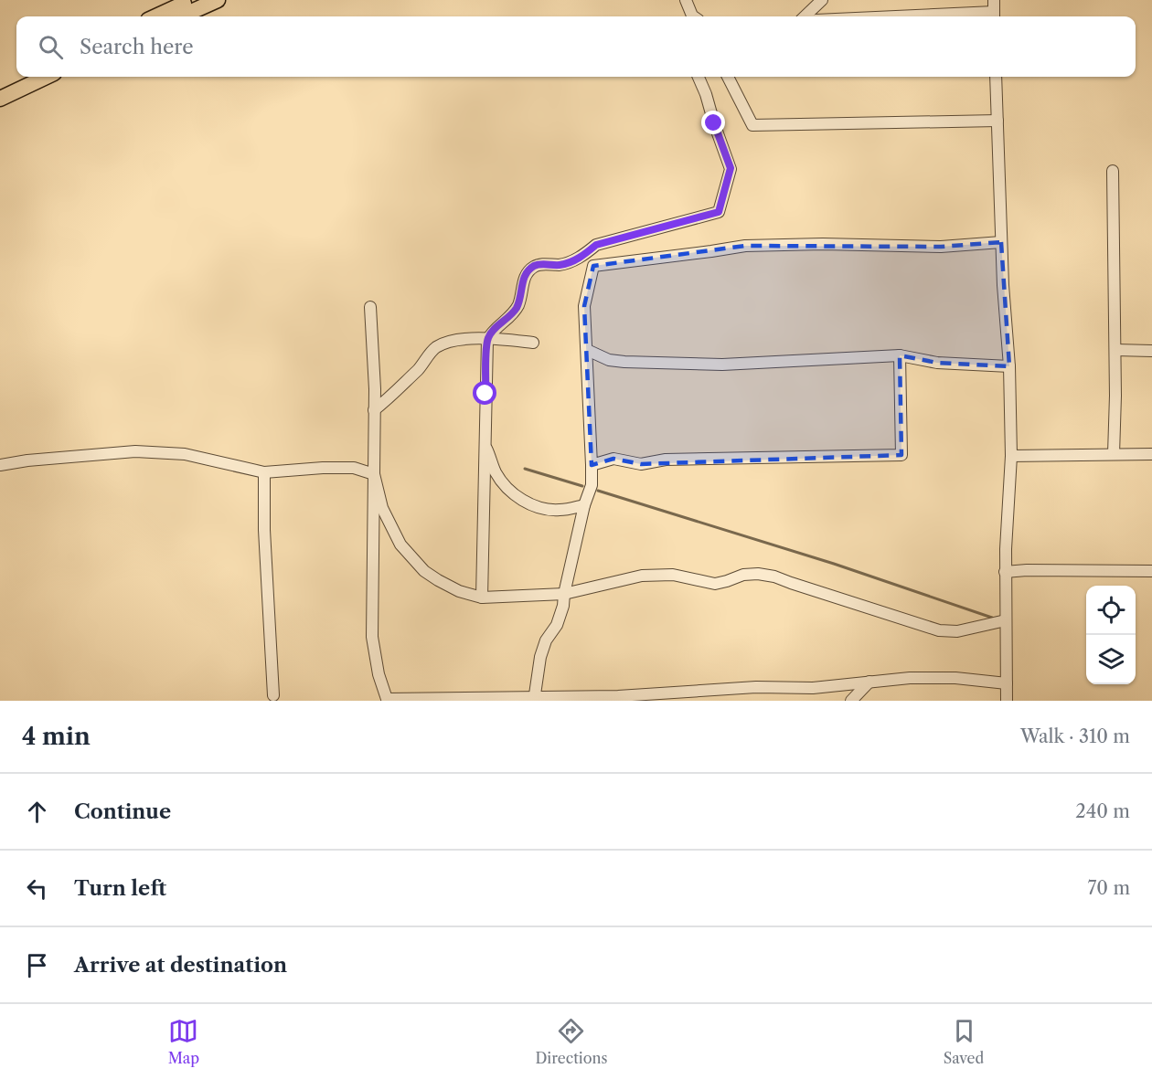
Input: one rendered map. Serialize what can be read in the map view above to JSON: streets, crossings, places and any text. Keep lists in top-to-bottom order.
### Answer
{
  "page": {
    "search": "Search here",
    "heading": ["4 min", "Walk · 310 m"],
    "list": [
      ["Continue", "240 m"],
      ["Turn left", "70 m"],
      "Arrive at destination"
    ],
    "nav": ["Map", "Directions", "Saved"]
  }
}
